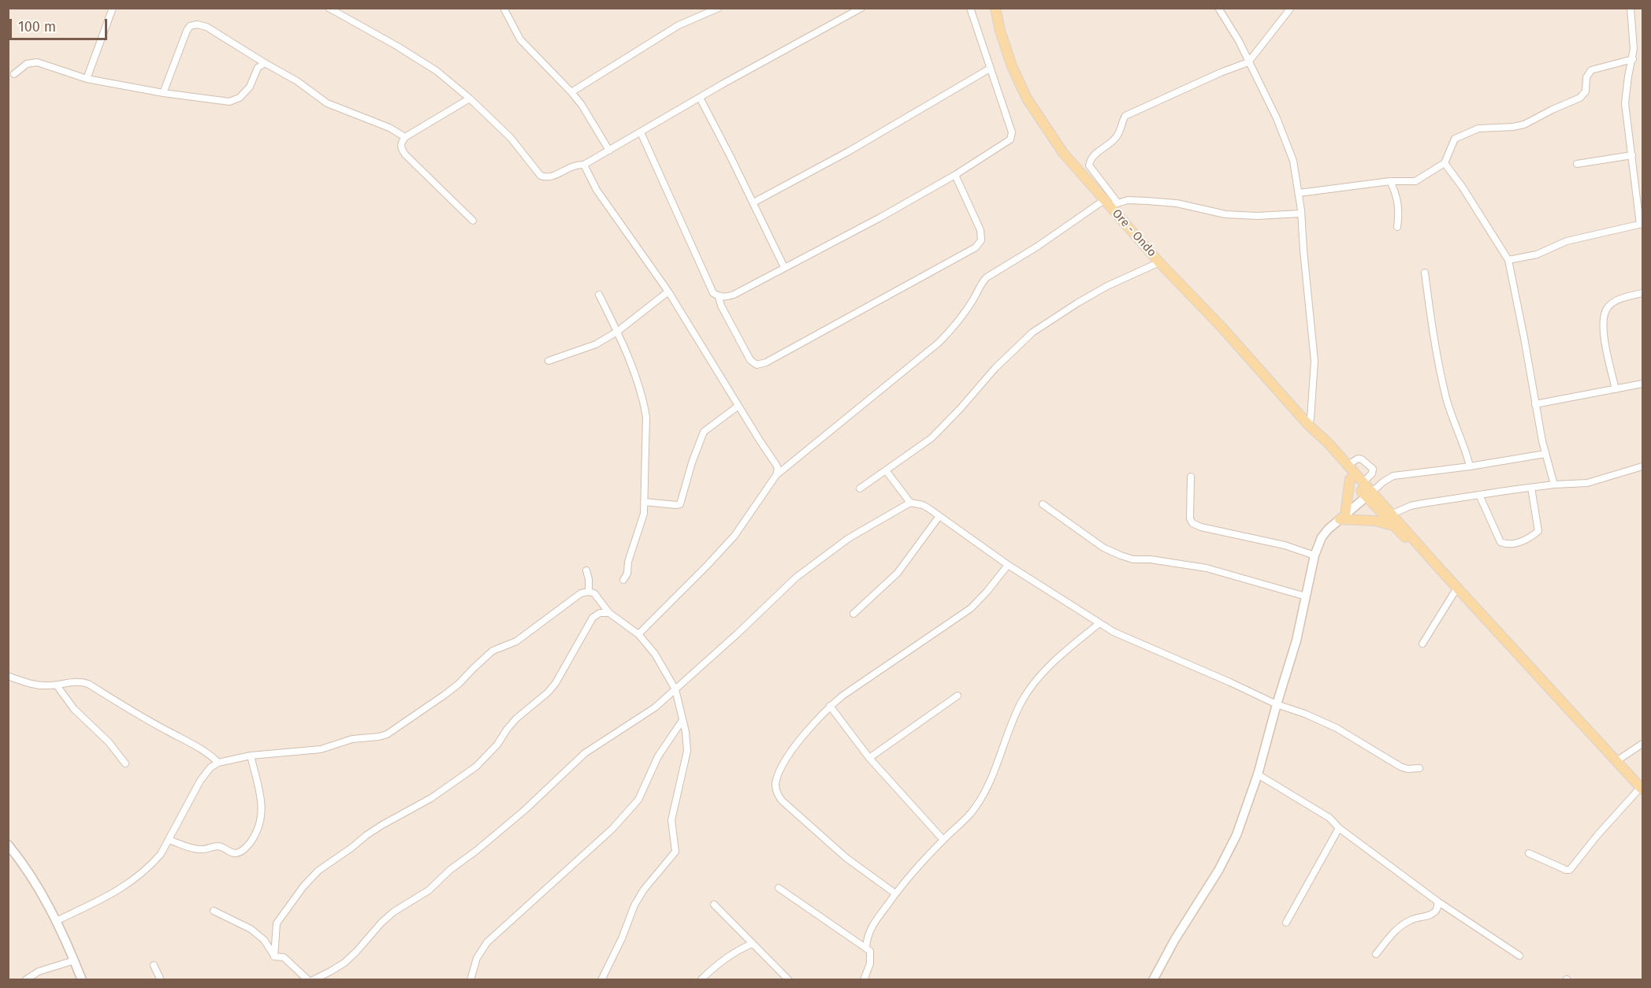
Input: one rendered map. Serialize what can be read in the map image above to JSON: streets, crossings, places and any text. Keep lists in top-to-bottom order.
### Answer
{
  "streets": {
    "main road": ["Ore - Ondo"]
  },
  "scale_bar": "100 m"
}
